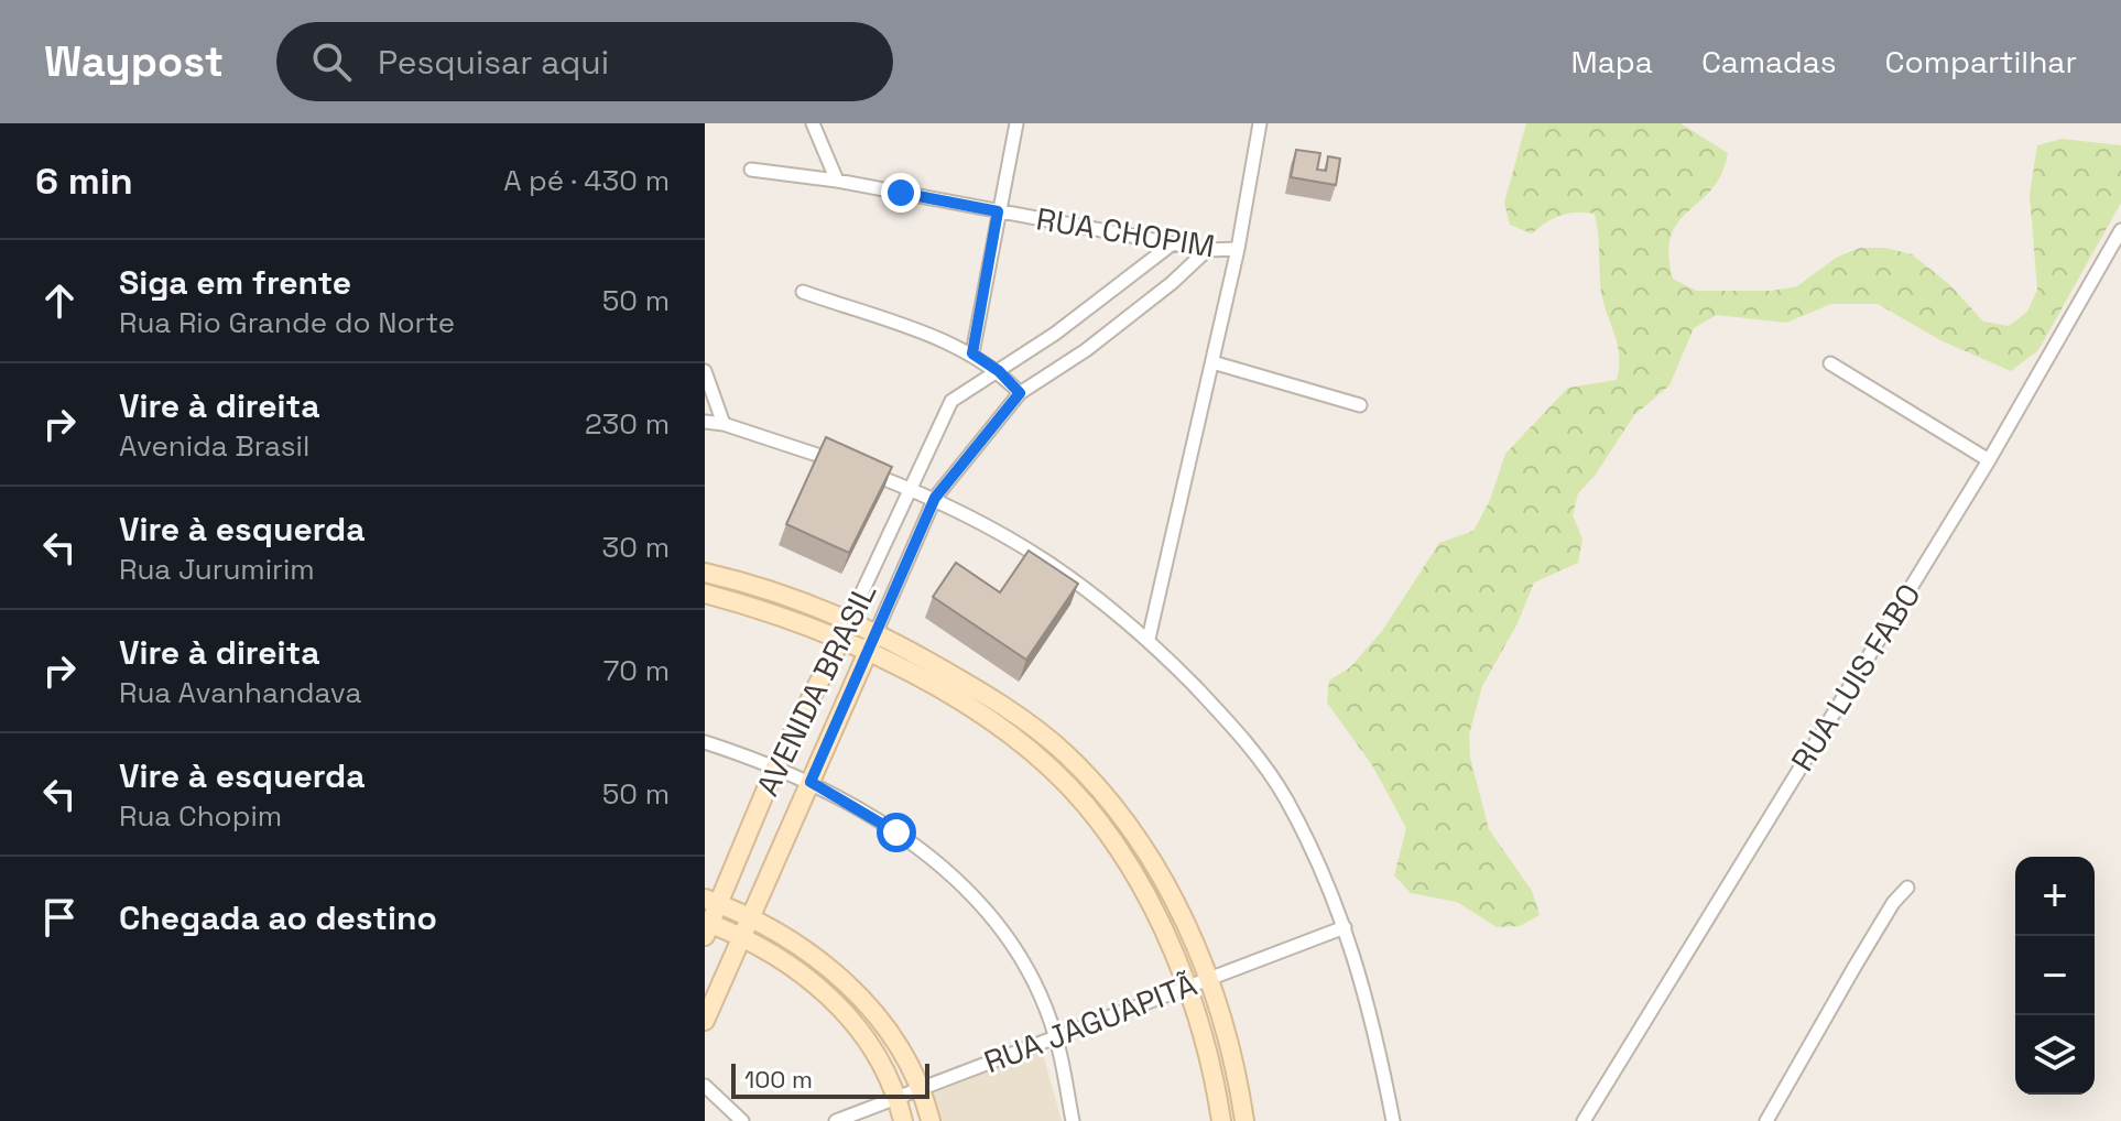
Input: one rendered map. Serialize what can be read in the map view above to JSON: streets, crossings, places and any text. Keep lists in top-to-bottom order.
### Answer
{
  "streets": {
    "street": [
      "RUA CHOPIM",
      "RUA LUIS FABO",
      "AVENIDA BRASIL",
      "RUA JAGUAPITÃ"
    ]
  },
  "crossings": [
    ["RUA CHOPIM", "AVENIDA BRASIL"]
  ],
  "scale_bar": "100 m",
  "page": {
    "header": "Waypost",
    "search": "Pesquisar aqui",
    "nav": ["Mapa", "Camadas", "Compartilhar"],
    "heading": ["6 min", "A pé · 430 m"],
    "list": [
      ["Siga em frente", "Rua Rio Grande do Norte", "50 m"],
      ["Vire à direita", "Avenida Brasil", "230 m"],
      ["Vire à esquerda", "Rua Jurumirim", "30 m"],
      ["Vire à direita", "Rua Avanhandava", "70 m"],
      ["Vire à esquerda", "Rua Chopim", "50 m"],
      "Chegada ao destino"
    ],
    "map_buttons": ["+", "−"],
    "scale": "100 m"
  }
}
